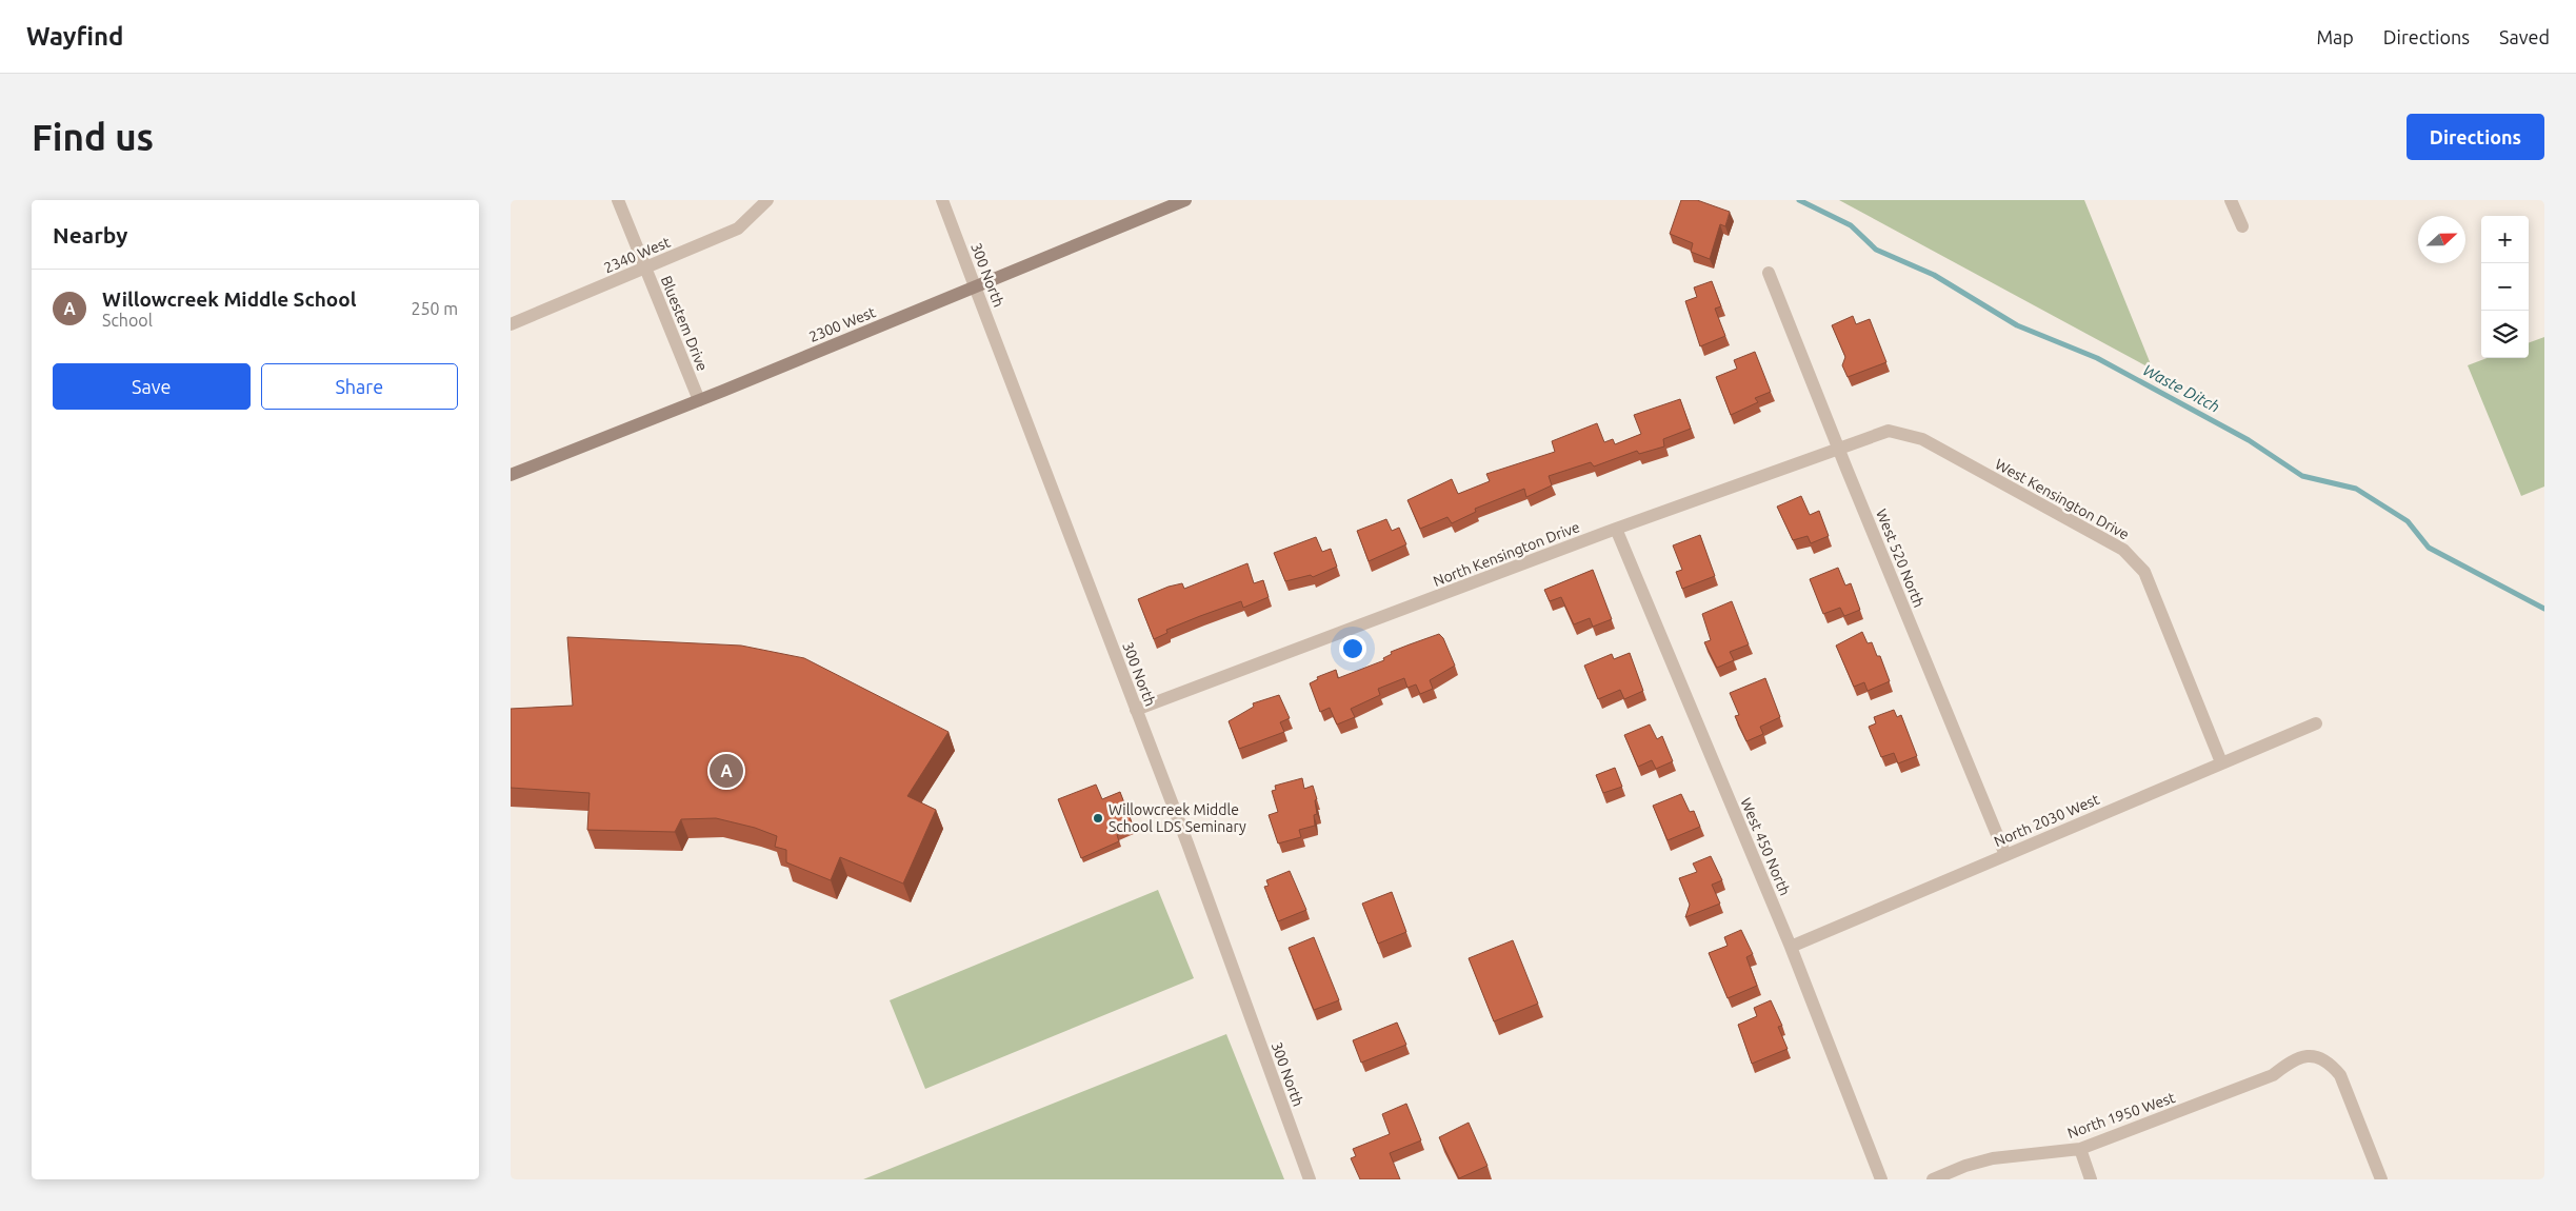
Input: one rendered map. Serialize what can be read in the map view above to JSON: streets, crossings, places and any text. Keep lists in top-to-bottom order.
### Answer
{
  "streets": {
    "main road": ["2300 West"],
    "street": [
      "2340 West",
      "300 North",
      "Bluestem Drive",
      "West Kensington Drive",
      "North Kensington Drive",
      "West 520 North",
      "North 2030 West",
      "West 450 North",
      "North 1950 West"
    ]
  },
  "crossings": [
    ["2340 West", "Bluestem Drive"],
    ["300 North", "2300 West"],
    ["300 North", "North Kensington Drive"],
    ["Bluestem Drive", "2300 West"],
    ["West Kensington Drive", "North Kensington Drive"],
    ["West Kensington Drive", "North 2030 West"],
    ["North Kensington Drive", "West 520 North"],
    ["North Kensington Drive", "West 450 North"],
    ["West 520 North", "North 2030 West"],
    ["North 2030 West", "West 450 North"]
  ],
  "water": ["Waste Ditch"],
  "places": ["Willowcreek Middle School LDS Seminary"],
  "north": "right",
  "page": {
    "header": "Wayfind",
    "nav": ["Map", "Directions", "Saved"],
    "buttons": [
      "Directions",
      ["Save", "Share"]
    ],
    "title": "Find us",
    "heading": "Nearby",
    "map_buttons": ["+", "−"],
    "list": [
      {
        "mark": "A",
        "name": "Willowcreek Middle School",
        "note": "School",
        "value": "250 m"
      }
    ],
    "pins": "A"
  }
}
